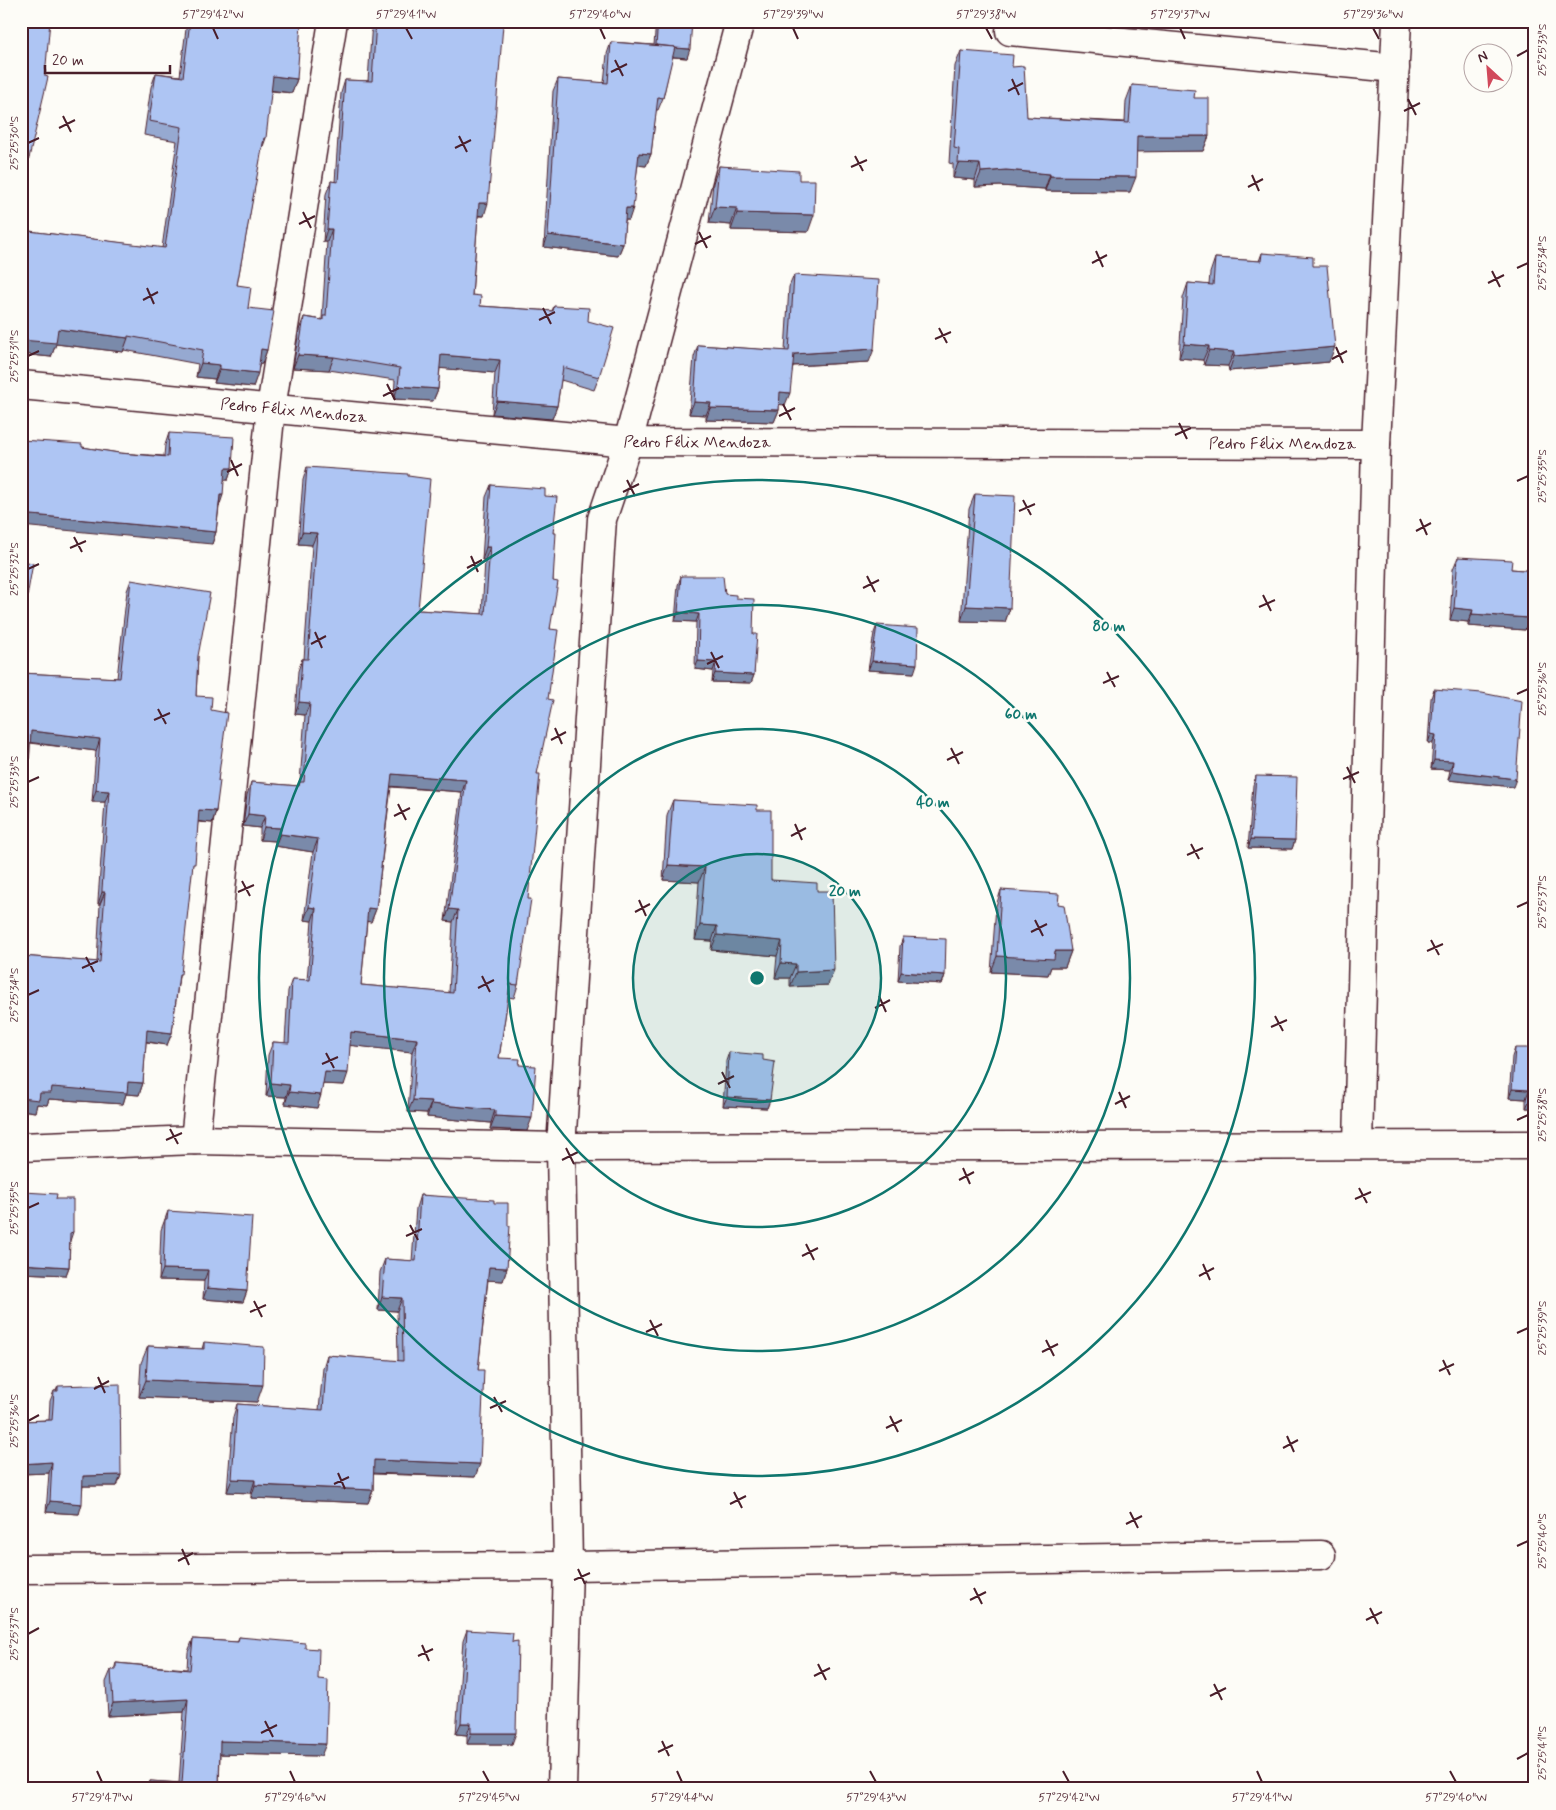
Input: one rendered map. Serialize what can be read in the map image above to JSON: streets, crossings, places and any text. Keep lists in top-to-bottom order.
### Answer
{
  "streets": {
    "street": ["Pedro Félix Mendoza"]
  },
  "scale_bar": "20 m",
  "north": "top left",
  "coordinates": [
    "57°29'42\"W",
    "57°29'41\"W",
    "57°29'40\"W",
    "57°29'39\"W",
    "57°29'38\"W",
    "57°29'37\"W",
    "57°29'36\"W",
    "25°25'33\"S",
    "25°25'30\"S",
    "25°25'34\"S",
    "25°25'31\"S",
    "25°25'35\"S",
    "25°25'32\"S",
    "25°25'36\"S",
    "25°25'37\"S",
    "25°25'38\"S",
    "25°25'39\"S",
    "25°25'40\"S",
    "25°25'41\"S",
    "57°29'47\"W",
    "57°29'46\"W",
    "57°29'45\"W",
    "57°29'44\"W",
    "57°29'43\"W"
  ],
  "rings": [
    "80 m",
    "60 m",
    "40 m",
    "20 m"
  ]
}
